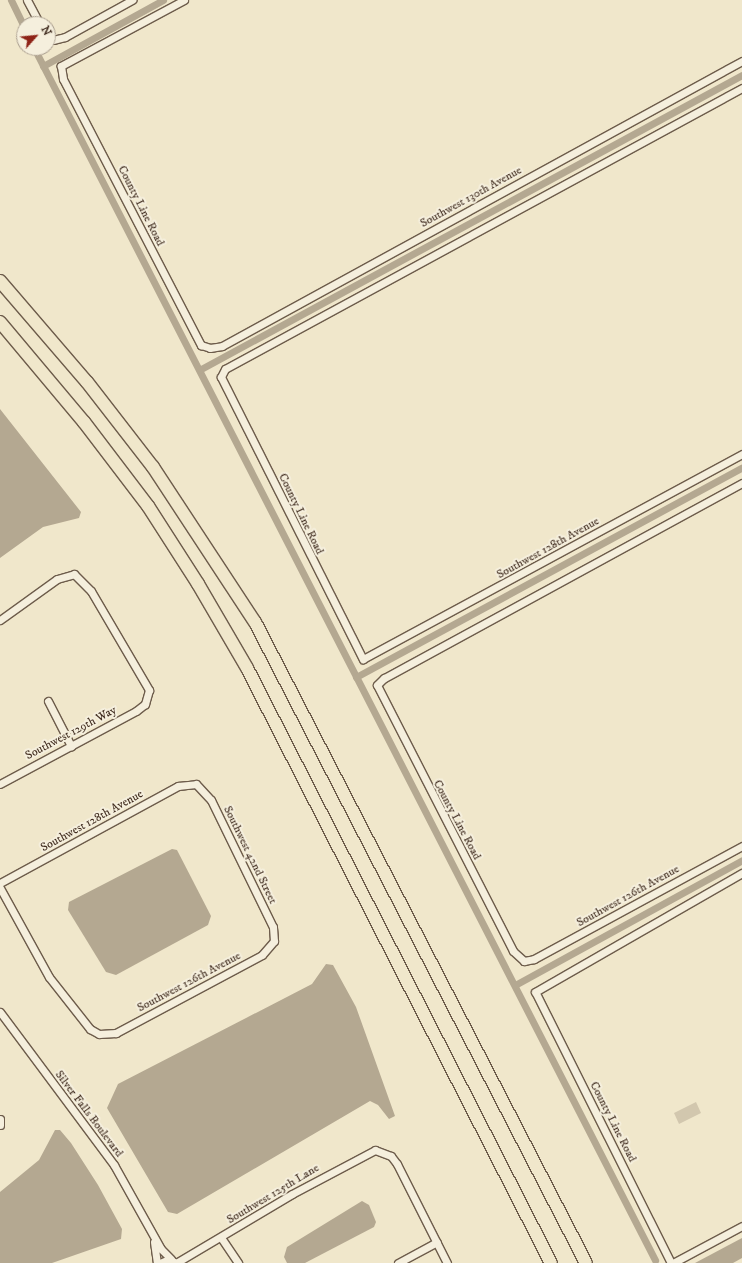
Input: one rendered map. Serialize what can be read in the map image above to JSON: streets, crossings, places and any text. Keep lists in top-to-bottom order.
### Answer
{
  "streets": {
    "street": [
      "Southwest 130th Avenue",
      "County Line Road",
      "Southwest 128th Avenue",
      "Southwest 129th Way",
      "Southwest 42nd Street",
      "Southwest 126th Avenue",
      "Silver Falls Boulevard",
      "Southwest 125th Lane"
    ]
  },
  "crossings": [
    ["Southwest 130th Avenue", "County Line Road"],
    ["County Line Road", "Southwest 128th Avenue"],
    ["County Line Road", "Southwest 126th Avenue"],
    ["Southwest 128th Avenue", "Southwest 42nd Street"],
    ["Southwest 42nd Street", "Southwest 126th Avenue"],
    ["Silver Falls Boulevard", "Southwest 125th Lane"]
  ],
  "north": "top right"
}
